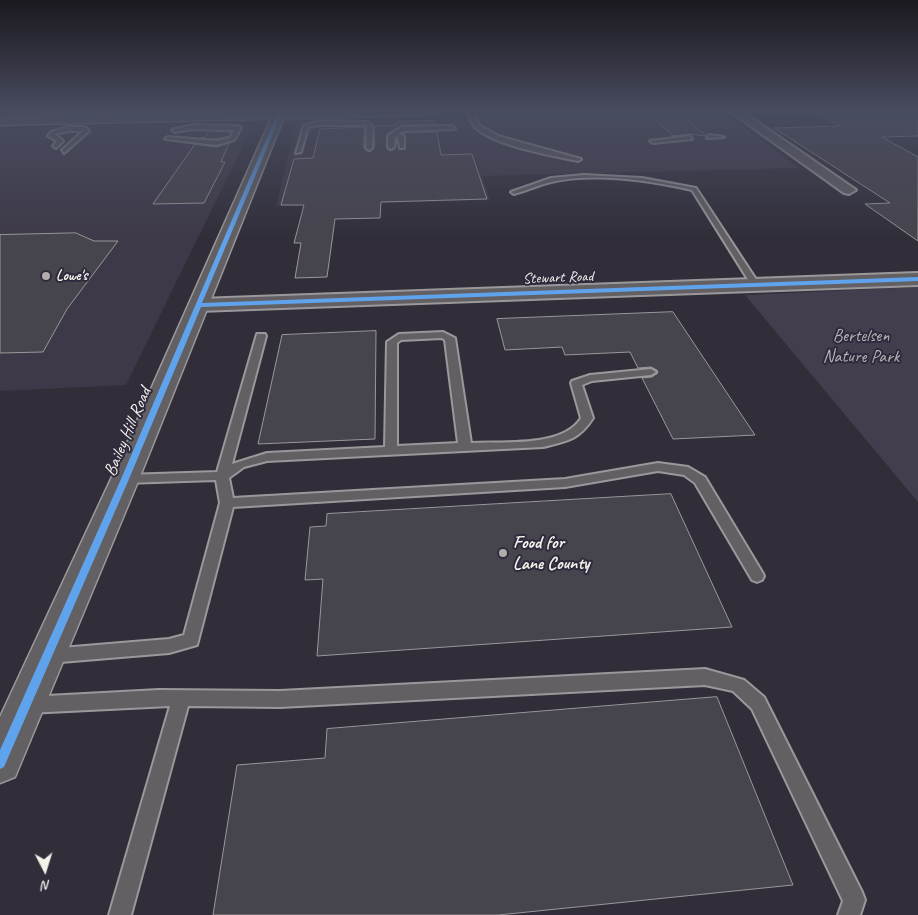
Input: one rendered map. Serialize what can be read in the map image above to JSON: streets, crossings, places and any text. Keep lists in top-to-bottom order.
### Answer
{
  "streets": {
    "street": ["Stewart Road", "Bailey Hill Road"]
  },
  "crossings": [
    ["Stewart Road", "Bailey Hill Road"]
  ],
  "parks": ["Bertelsen Nature Park"],
  "places": ["Lowe's", "Food for Lane County"],
  "north": "bottom"
}
